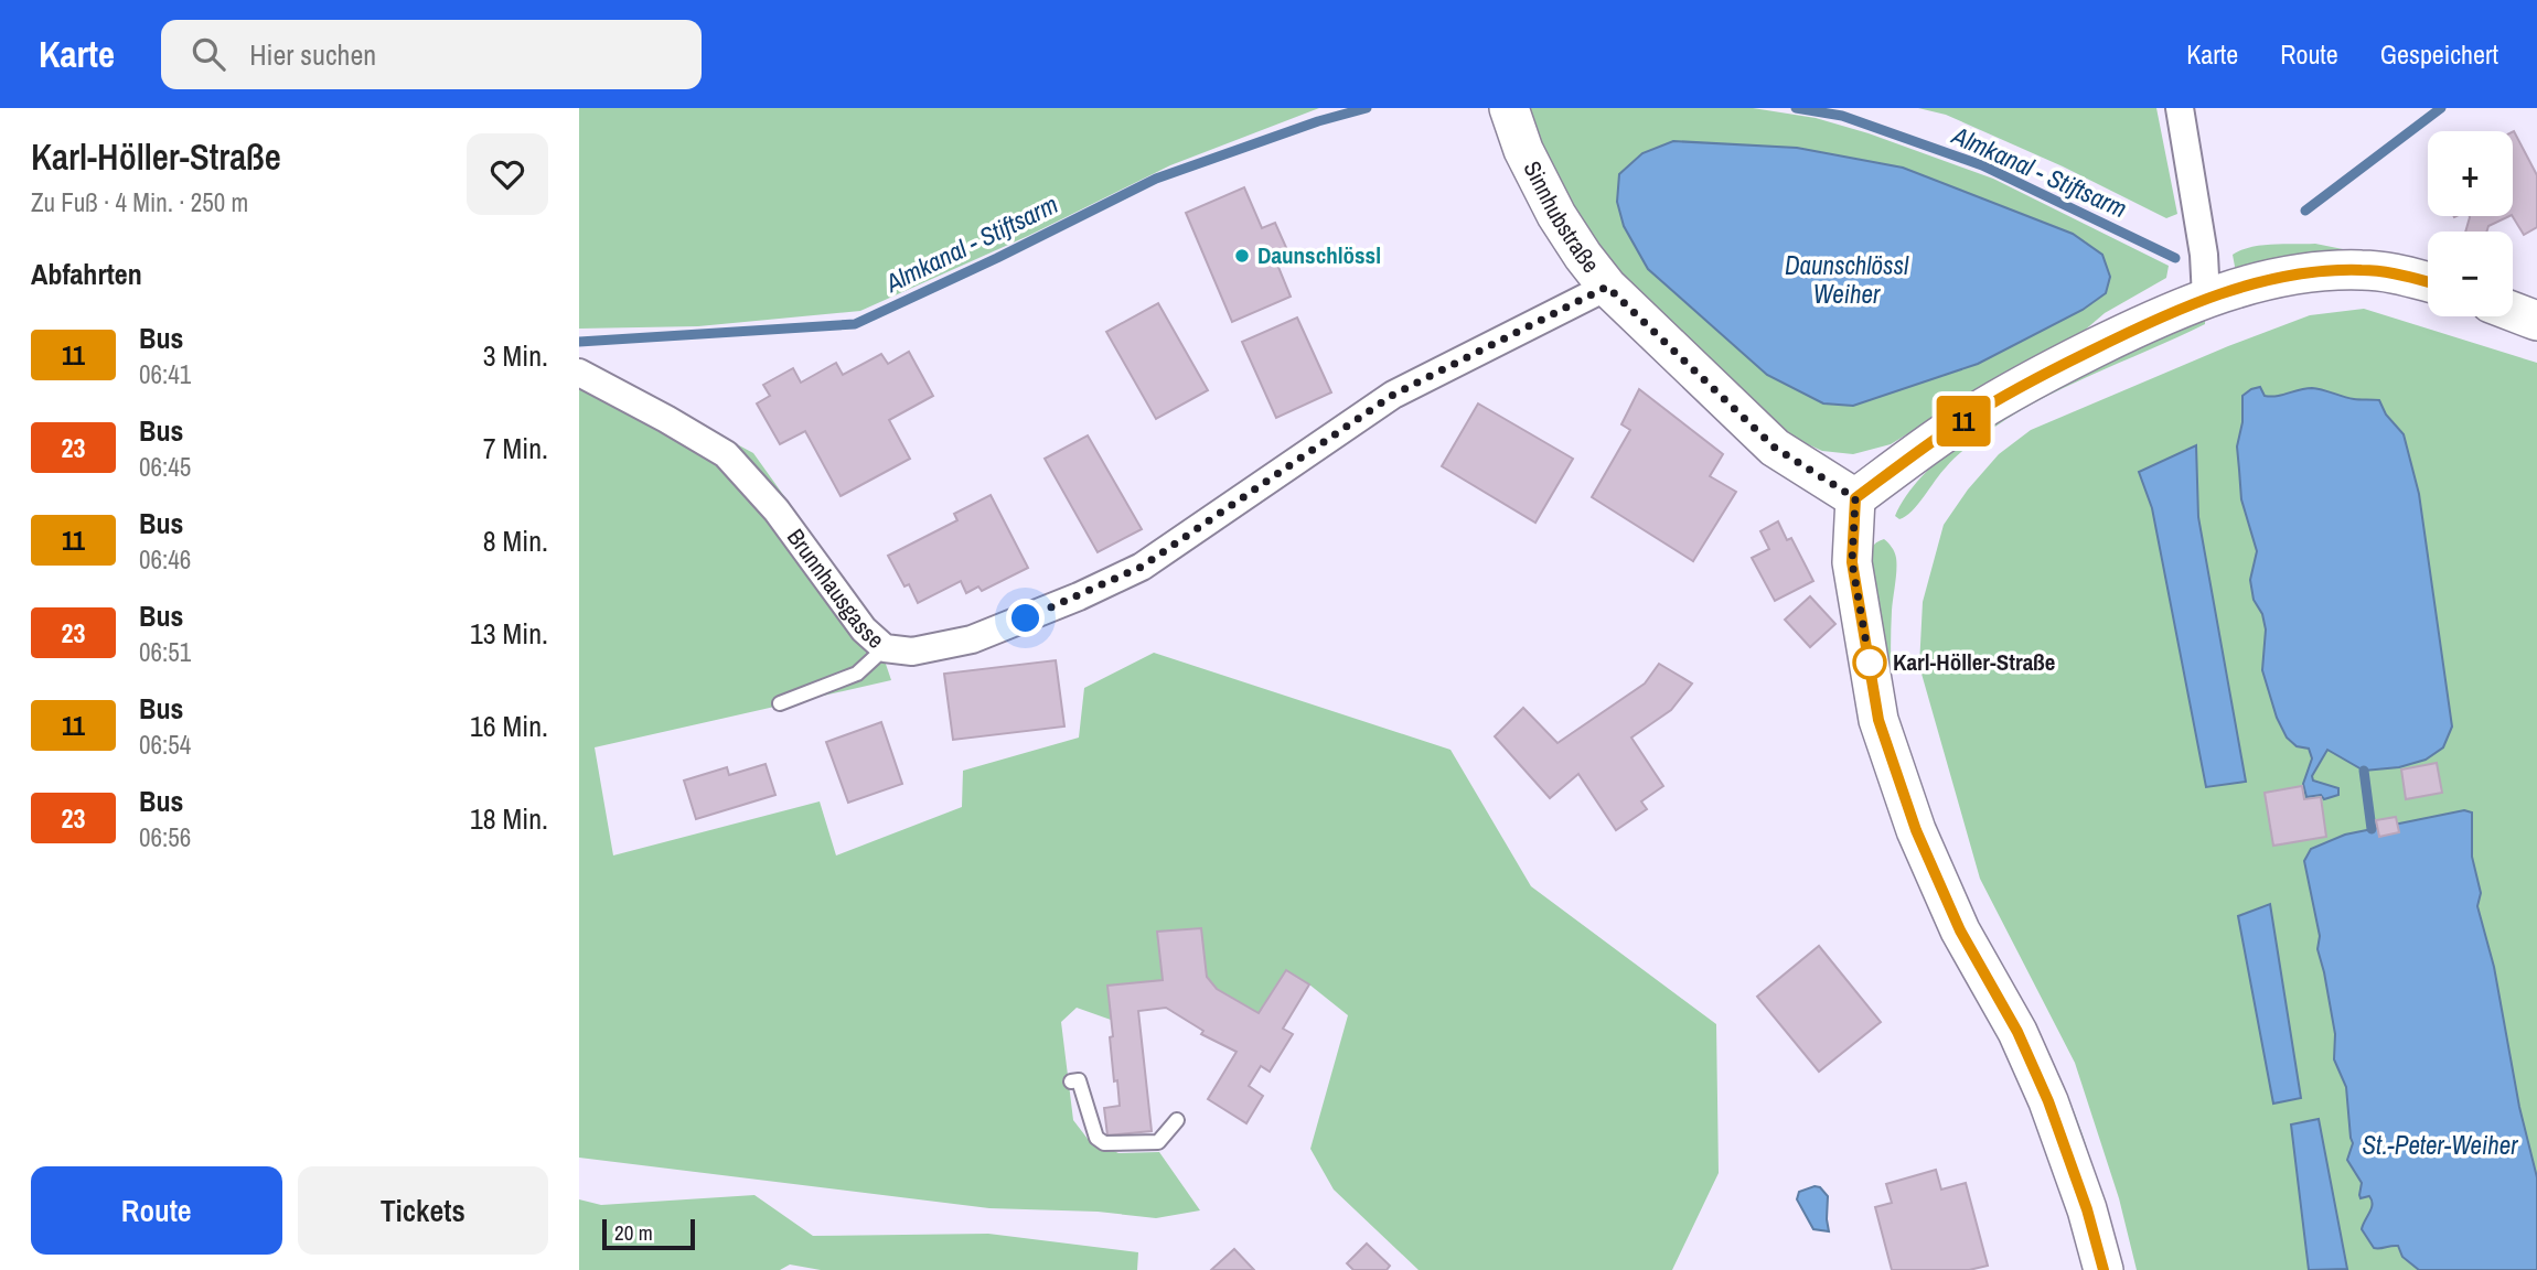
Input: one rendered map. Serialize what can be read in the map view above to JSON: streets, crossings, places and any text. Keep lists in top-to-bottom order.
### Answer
{
  "streets": {
    "street": ["Sinnhubstraße", "Brunnhausgasse"]
  },
  "crossings": [
    ["Sinnhubstraße", "Brunnhausgasse"]
  ],
  "water": ["Almkanal - Stiftsarm", "Daunschlössl Weiher", "St.-Peter-Weiher"],
  "places": ["Daunschlössl", "Karl-Höller-Straße"],
  "lines": ["bus line 11"],
  "scale_bar": "20 m",
  "page": {
    "header": "Karte",
    "search": "Hier suchen",
    "nav": ["Karte", "Route", "Gespeichert"],
    "heading": [
      ["Karl-Höller-Straße", "Zu Fuß · 4 Min. · 250 m"],
      "Abfahrten"
    ],
    "on_map": "11",
    "map_buttons": ["+", "−"],
    "list": [
      {
        "mark": "11",
        "name": "Bus",
        "note": "06:41",
        "value": "3 Min."
      },
      {
        "mark": "23",
        "name": "Bus",
        "note": "06:45",
        "value": "7 Min."
      },
      {
        "mark": "11",
        "name": "Bus",
        "note": "06:46",
        "value": "8 Min."
      },
      {
        "mark": "23",
        "name": "Bus",
        "note": "06:51",
        "value": "13 Min."
      },
      {
        "mark": "11",
        "name": "Bus",
        "note": "06:54",
        "value": "16 Min."
      },
      {
        "mark": "23",
        "name": "Bus",
        "note": "06:56",
        "value": "18 Min."
      }
    ],
    "buttons": ["Route", "Tickets"],
    "scale": "20 m"
  }
}
